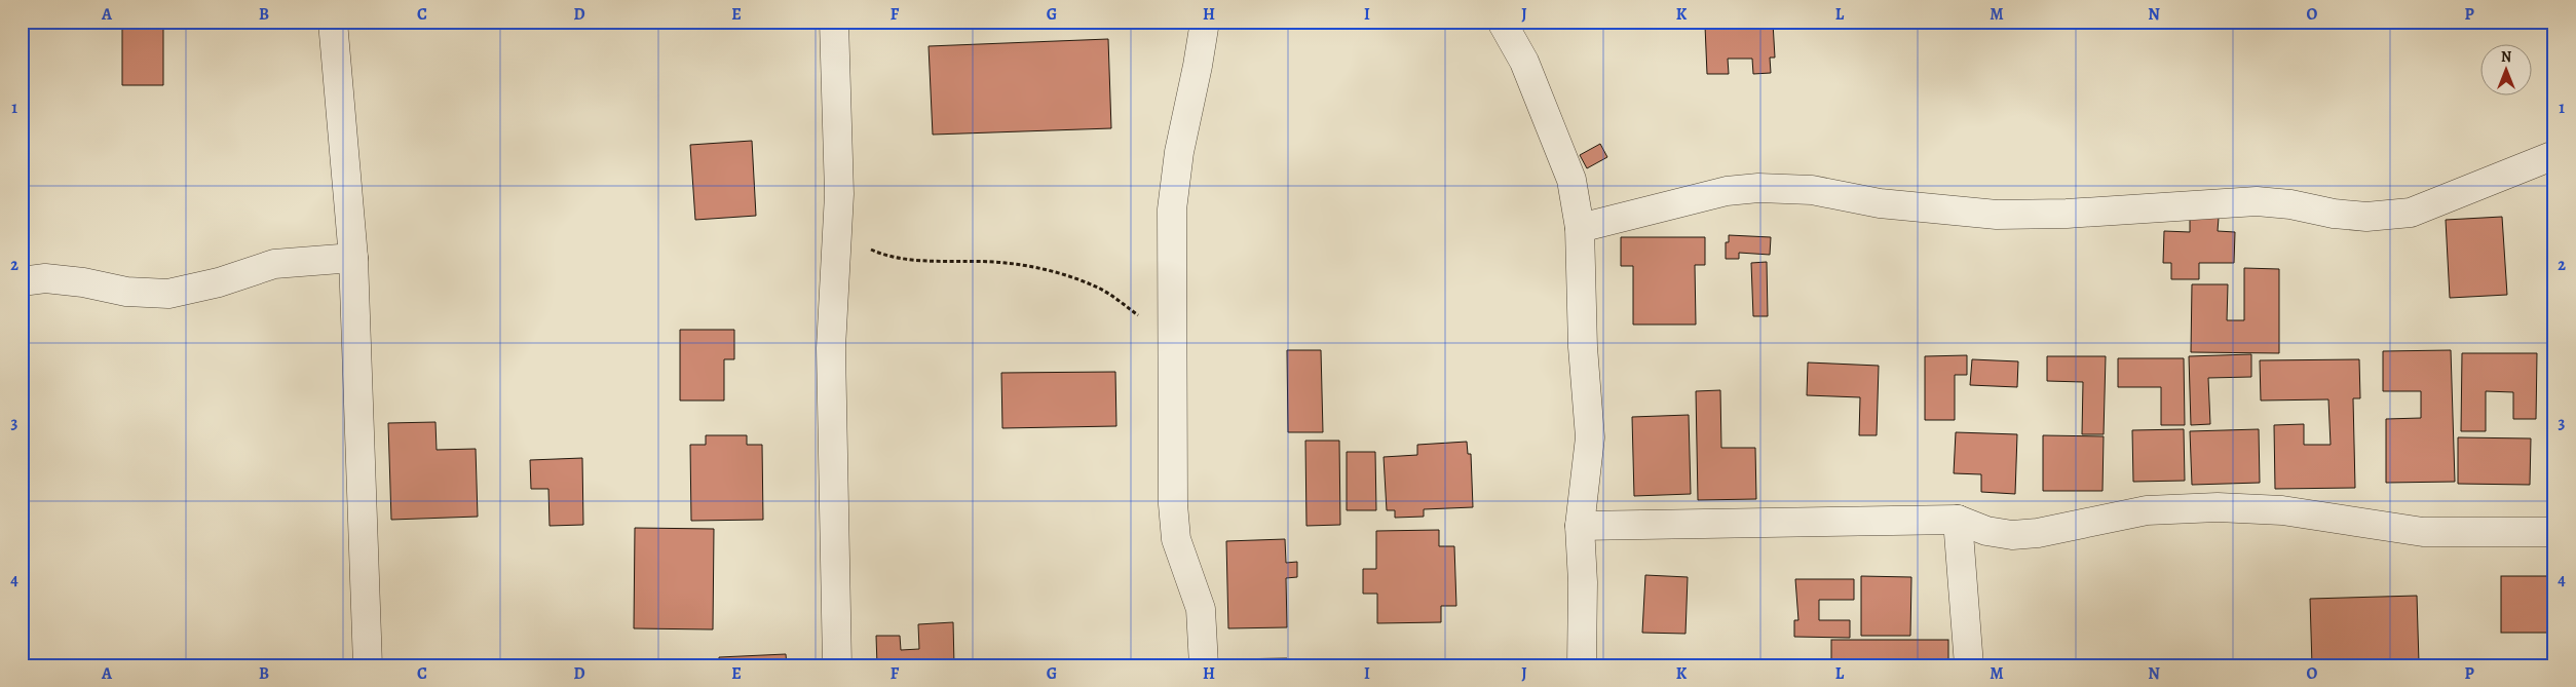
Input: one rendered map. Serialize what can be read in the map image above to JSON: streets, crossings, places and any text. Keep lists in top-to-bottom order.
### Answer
{
  "north": "top",
  "grid": {
    "columns": [
      "A",
      "B",
      "C",
      "D",
      "E",
      "F",
      "G",
      "H",
      "I",
      "J",
      "K",
      "L",
      "M",
      "N",
      "O",
      "P"
    ],
    "rows": [
      "1",
      "2",
      "3",
      "4"
    ]
  }
}
